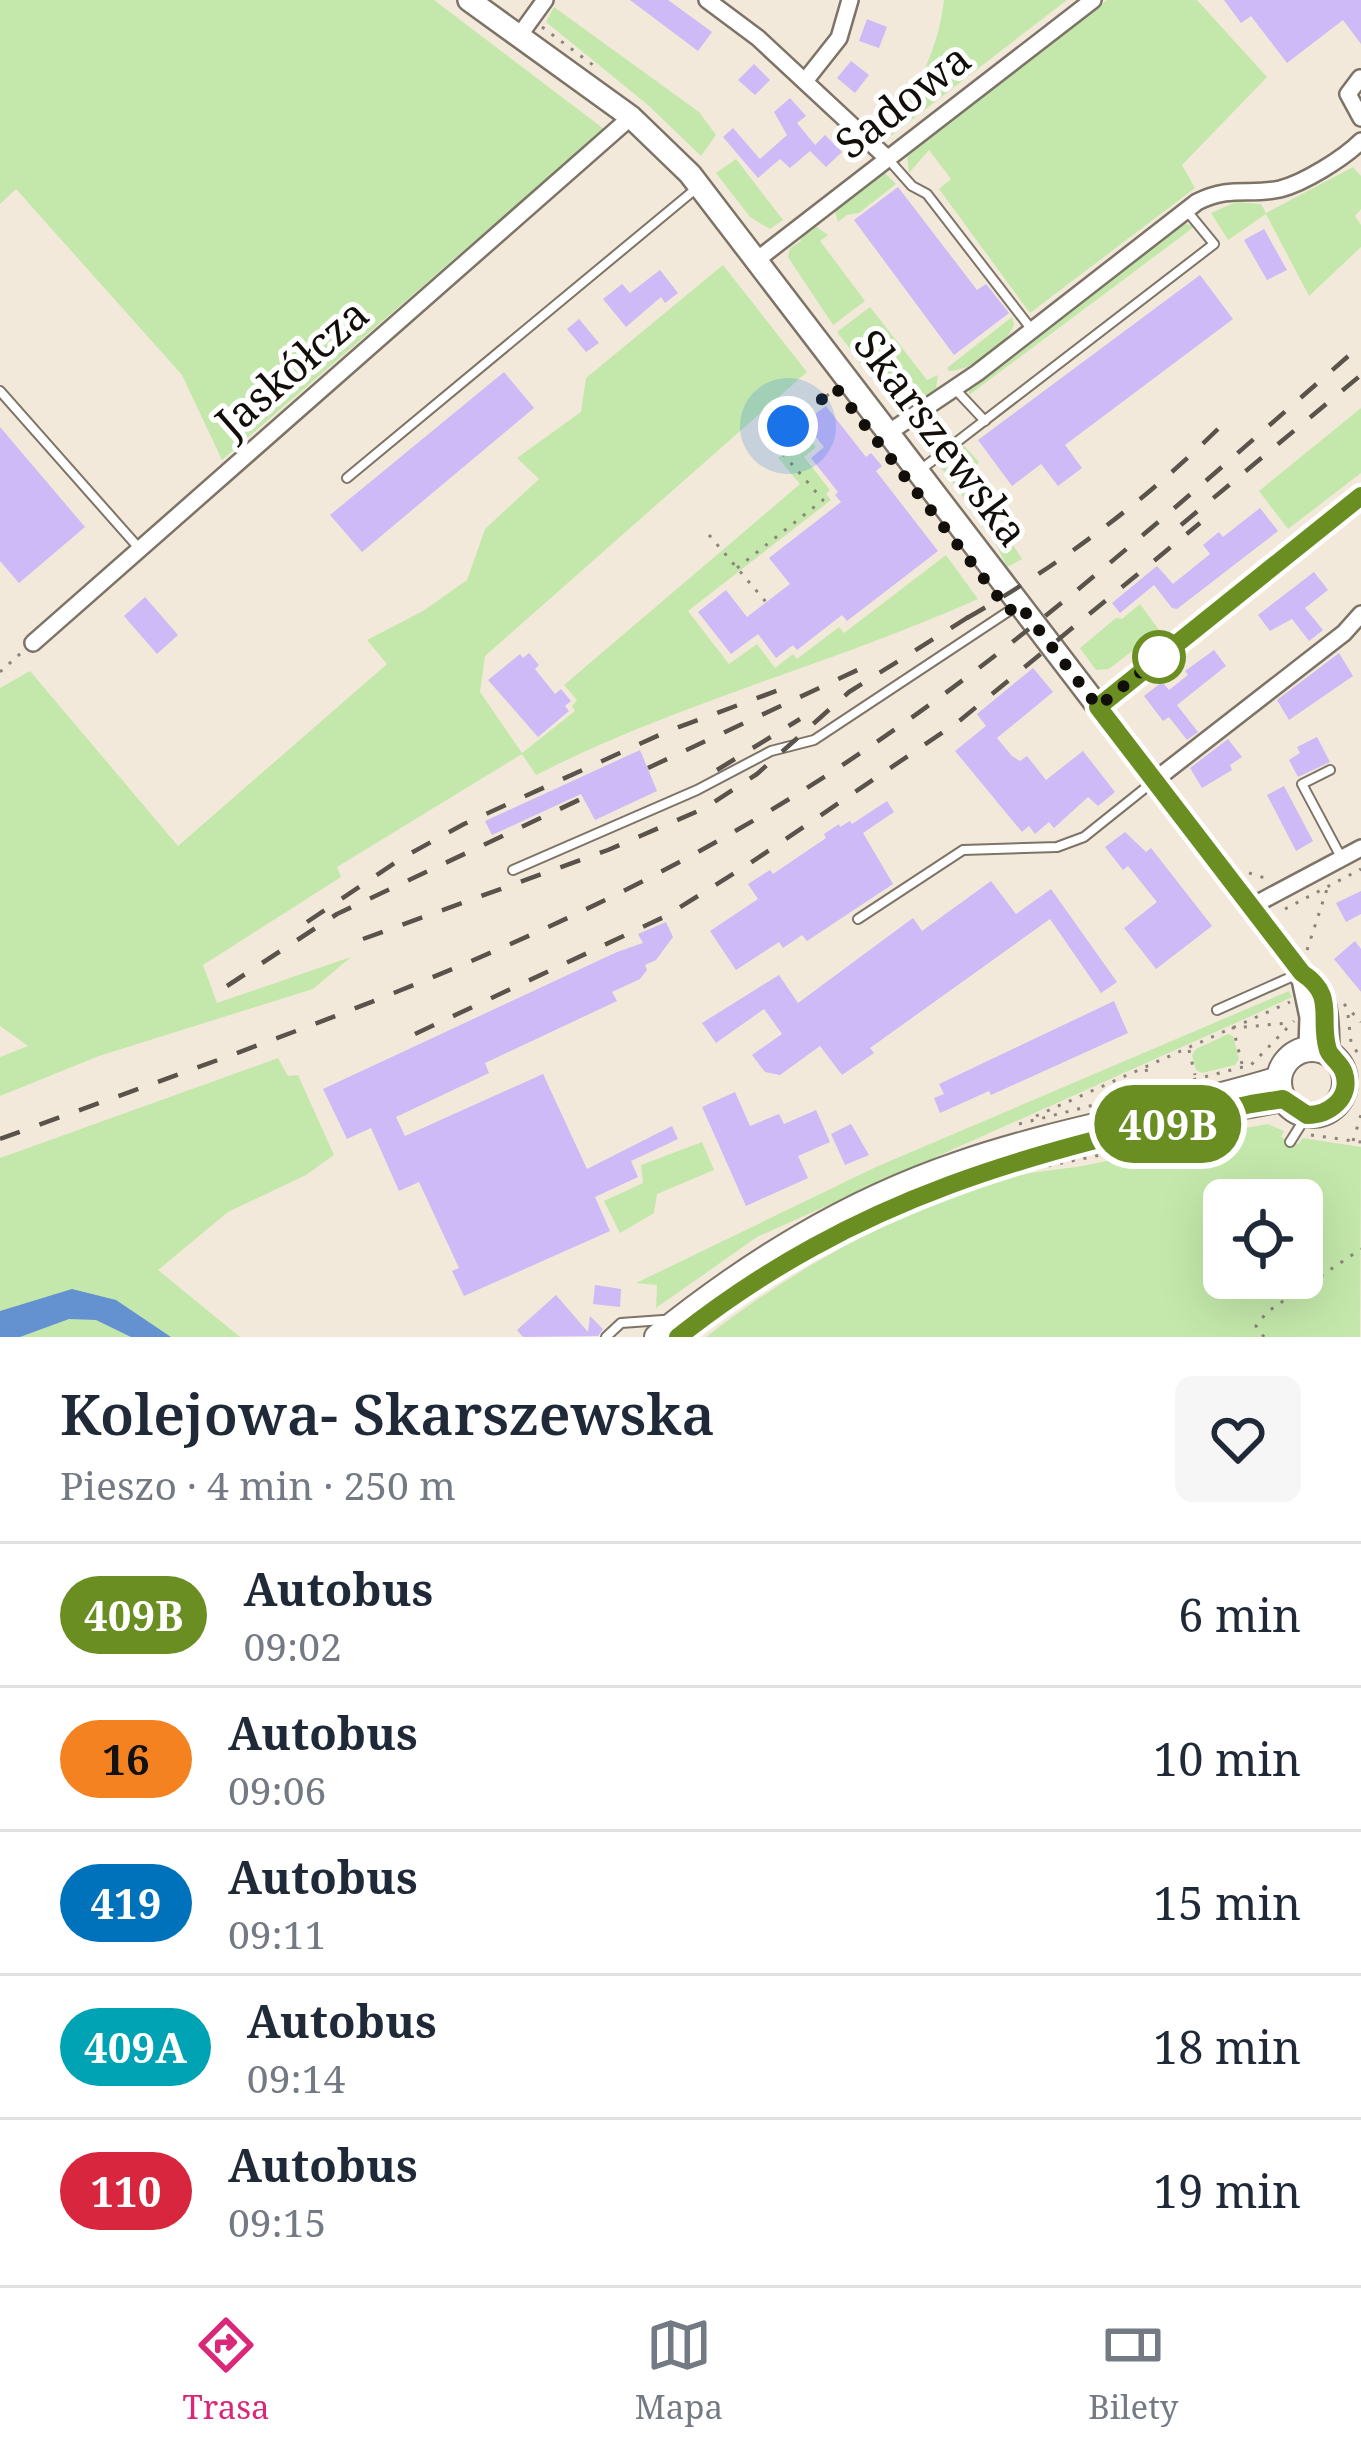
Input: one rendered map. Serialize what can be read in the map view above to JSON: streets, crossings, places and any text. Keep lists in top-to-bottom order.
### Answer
{
  "streets": {
    "main road": ["Skarszewska"],
    "street": ["Sadowa", "Jaskółcza"]
  },
  "crossings": [
    ["Sadowa", "Skarszewska"],
    ["Jaskółcza", "Skarszewska"]
  ],
  "lines": ["bus line 409B"],
  "page": {
    "on_map": "409B",
    "heading": ["Kolejowa- Skarszewska", "Pieszo · 4 min · 250 m"],
    "list": [
      {
        "mark": "409B",
        "name": "Autobus",
        "note": "09:02",
        "value": "6 min"
      },
      {
        "mark": "16",
        "name": "Autobus",
        "note": "09:06",
        "value": "10 min"
      },
      {
        "mark": "419",
        "name": "Autobus",
        "note": "09:11",
        "value": "15 min"
      },
      {
        "mark": "409A",
        "name": "Autobus",
        "note": "09:14",
        "value": "18 min"
      },
      {
        "mark": "110",
        "name": "Autobus",
        "note": "09:15",
        "value": "19 min"
      }
    ],
    "tabs": ["Trasa", "Mapa", "Bilety"]
  }
}
